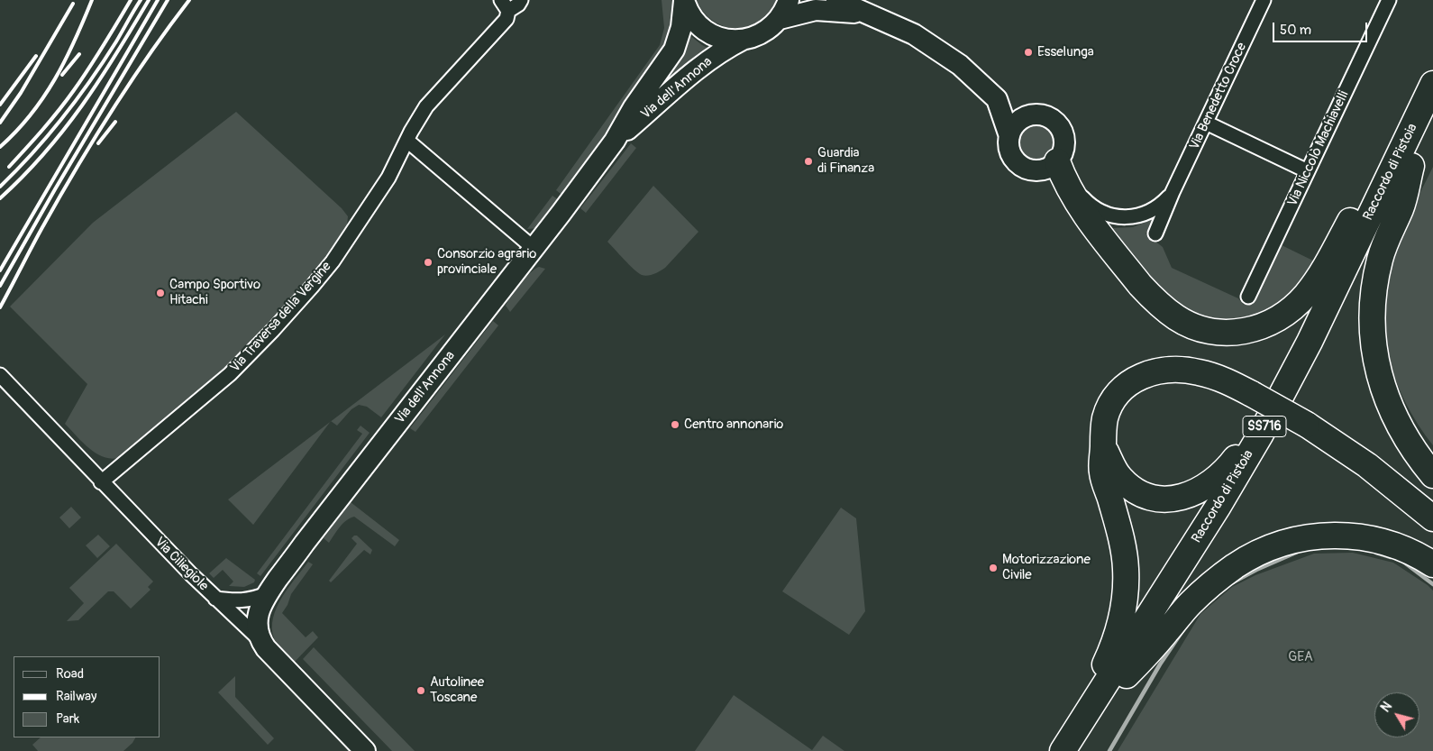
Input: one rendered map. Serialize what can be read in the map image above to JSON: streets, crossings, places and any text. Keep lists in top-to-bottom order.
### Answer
{
  "streets": {
    "highway": ["Raccordo di Pistoia", "SS716"],
    "street": [
      "Via dell'Annona",
      "Via Benedetto Croce",
      "Via Niccolò Machiavelli",
      "Via Traversa della Vergine",
      "Via Ciliegiole"
    ]
  },
  "crossings": [
    ["Via dell'Annona", "Via Ciliegiole"],
    ["Via Traversa della Vergine", "Via Ciliegiole"]
  ],
  "parks": ["GEA"],
  "places": [
    "Esselunga",
    "Guardia di Finanza",
    "Consorzio agrario provinciale",
    "Campo Sportivo Hitachi",
    "Centro annonario",
    "Motorizzazione Civile",
    "Autolinee Toscane"
  ],
  "legend": ["Road", "Railway", "Park"],
  "scale_bar": "50 m",
  "north": "top left"
}
